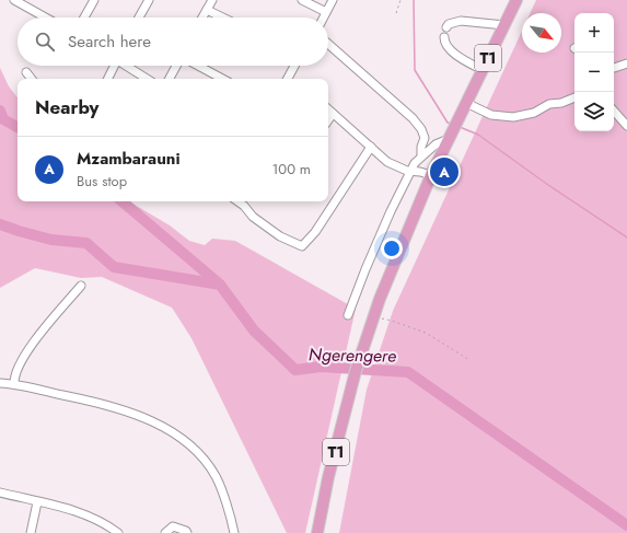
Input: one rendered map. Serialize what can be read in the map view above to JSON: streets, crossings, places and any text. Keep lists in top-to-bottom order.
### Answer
{
  "streets": {
    "highway": ["T1"]
  },
  "water": ["Ngerengere"],
  "north": "bottom right",
  "page": {
    "map_buttons": ["+", "−"],
    "search": "Search here",
    "heading": "Nearby",
    "list": [
      {
        "mark": "A",
        "name": "Mzambarauni",
        "note": "Bus stop",
        "value": "100 m"
      }
    ],
    "pins": "A"
  }
}
